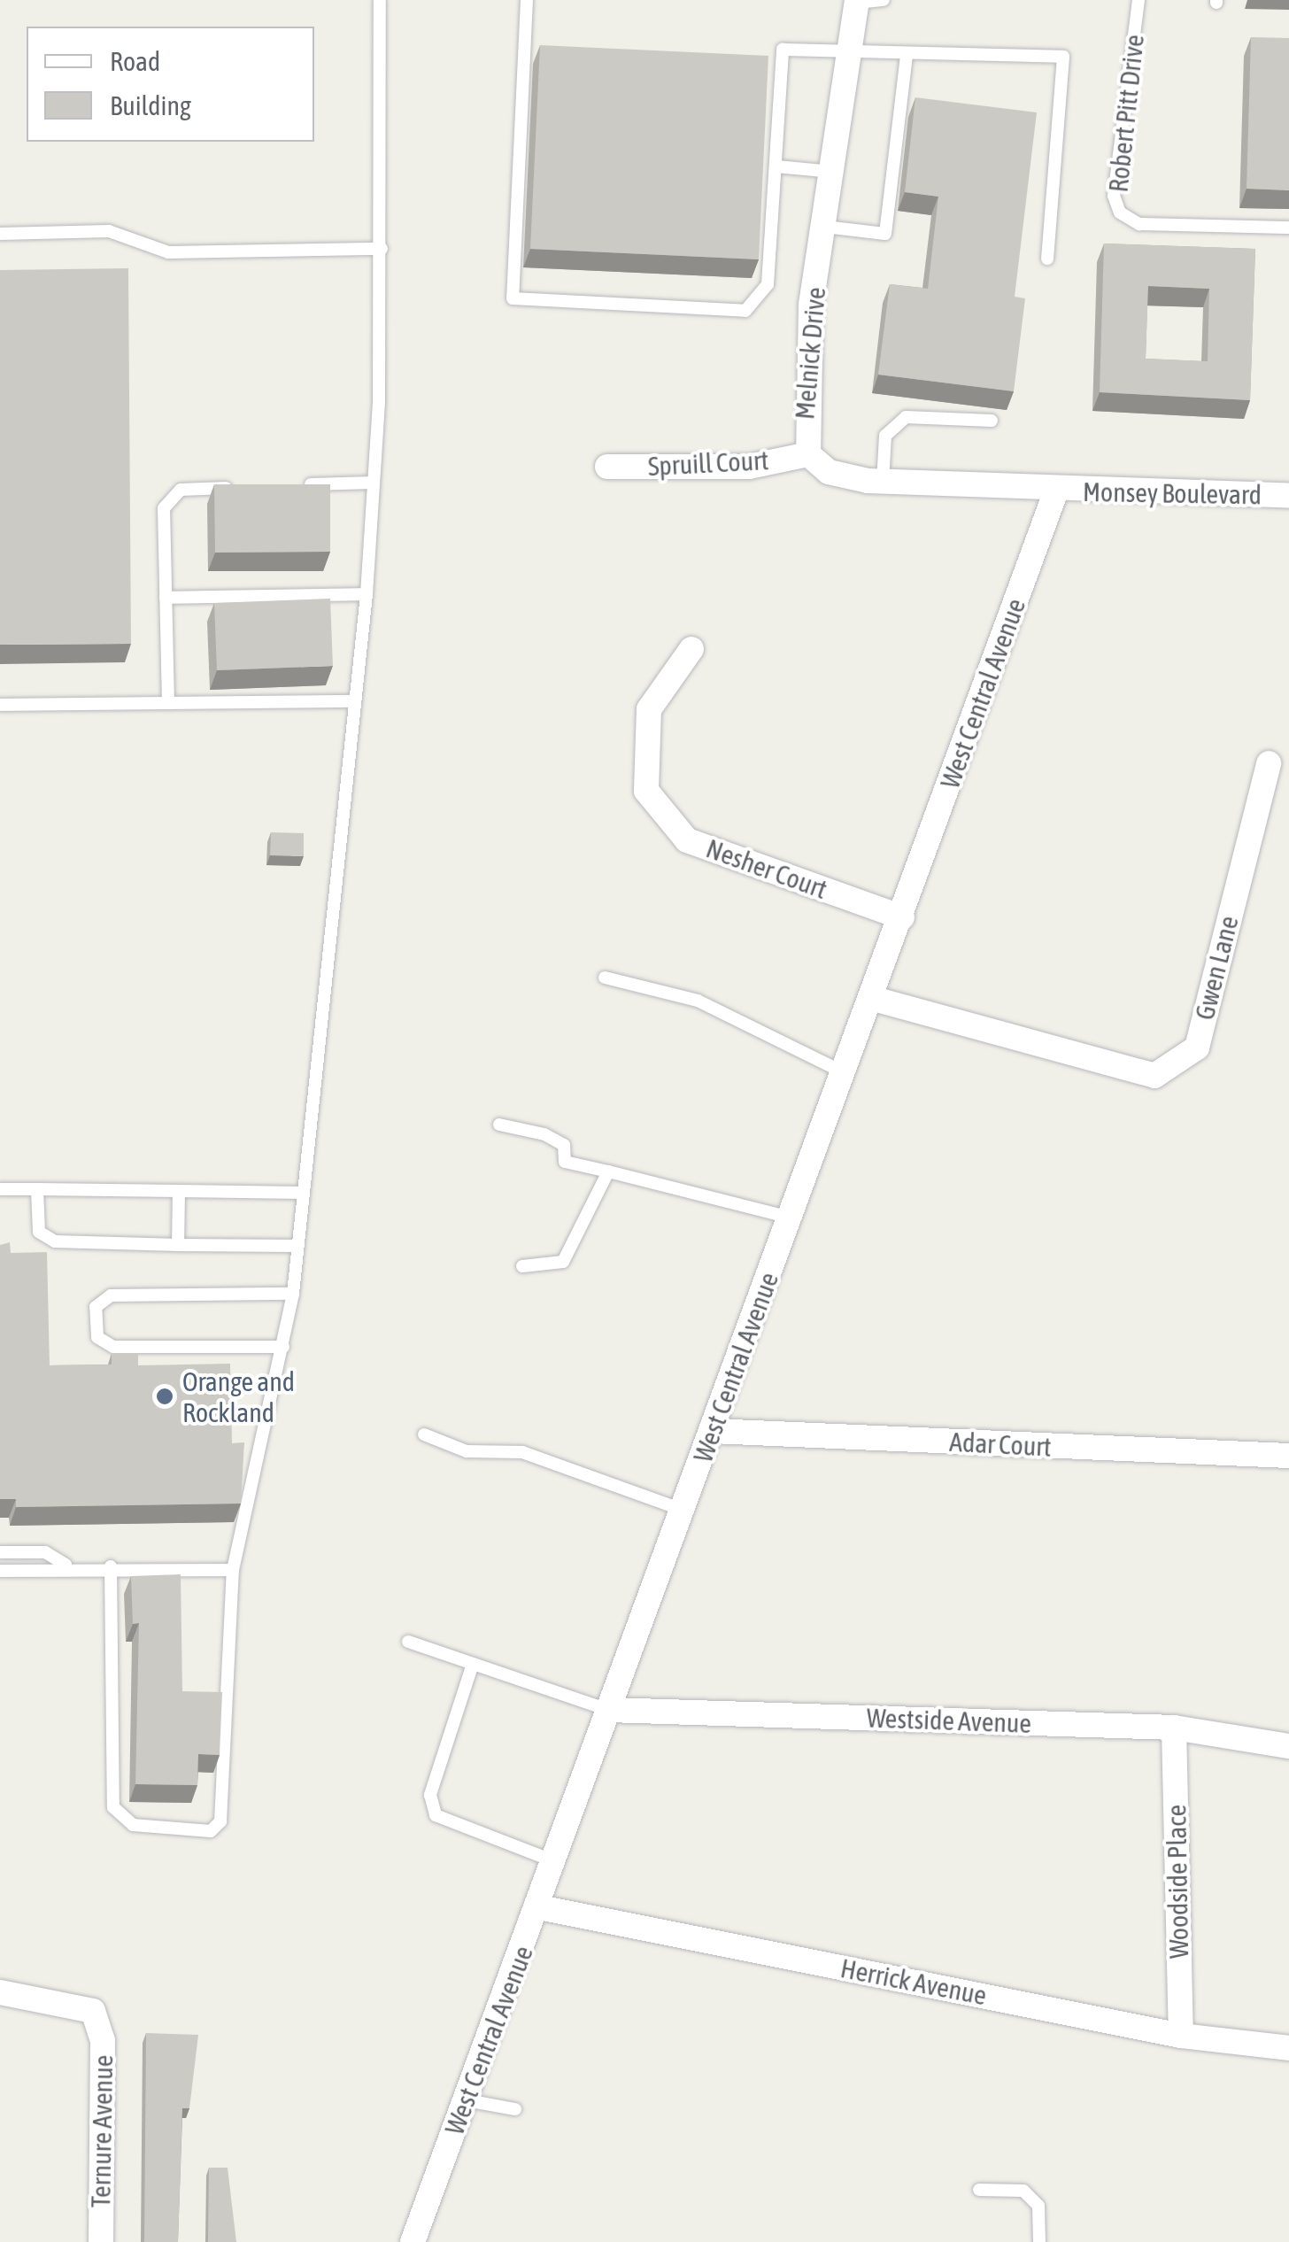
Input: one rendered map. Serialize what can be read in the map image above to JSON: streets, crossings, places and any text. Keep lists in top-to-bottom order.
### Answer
{
  "streets": {
    "street": [
      "Melnick Drive",
      "Spruill Court",
      "Monsey Boulevard",
      "West Central Avenue",
      "Nesher Court",
      "Gwen Lane",
      "Adar Court",
      "Westside Avenue",
      "Woodside Place",
      "Herrick Avenue",
      "Ternure Avenue"
    ],
    "lane": ["Robert Pitt Drive"]
  },
  "crossings": [
    ["Melnick Drive", "Spruill Court"],
    ["Melnick Drive", "Monsey Boulevard"],
    ["Melnick Drive", "West Central Avenue"],
    ["Monsey Boulevard", "West Central Avenue"],
    ["West Central Avenue", "Nesher Court"],
    ["West Central Avenue", "Gwen Lane"],
    ["West Central Avenue", "Adar Court"],
    ["West Central Avenue", "Westside Avenue"],
    ["West Central Avenue", "Herrick Avenue"],
    ["Westside Avenue", "Woodside Place"],
    ["Woodside Place", "Herrick Avenue"]
  ],
  "places": ["Orange and Rockland"],
  "legend": ["Road", "Building"]
}
